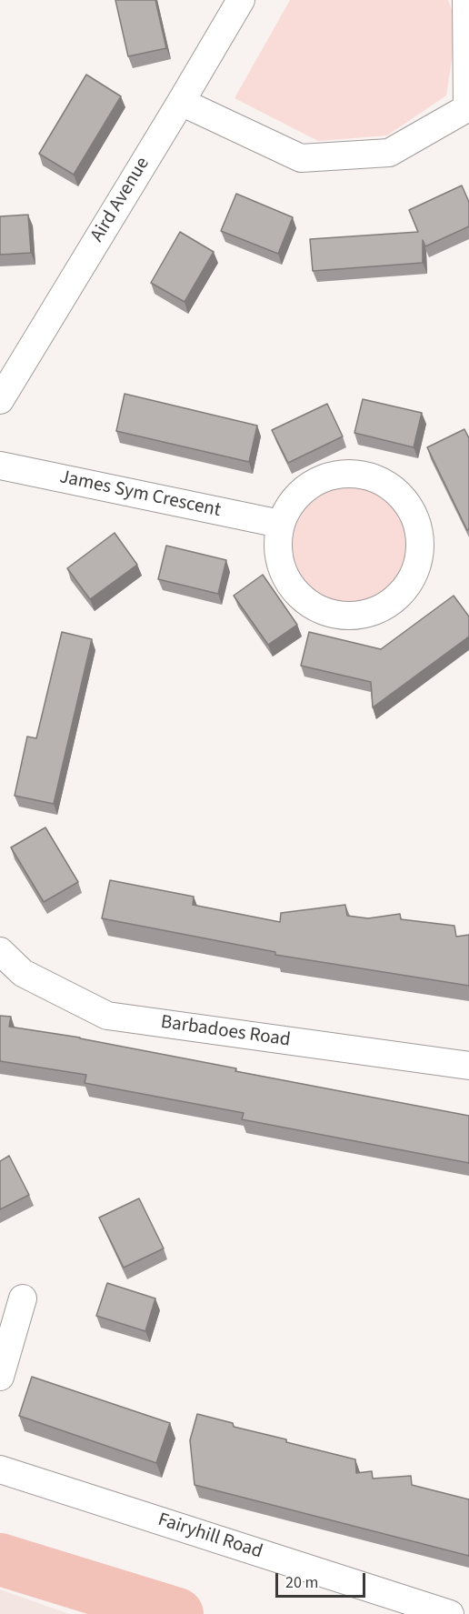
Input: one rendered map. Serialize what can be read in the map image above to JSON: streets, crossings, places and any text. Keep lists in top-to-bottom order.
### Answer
{
  "streets": {
    "street": [
      "Aird Avenue",
      "James Sym Crescent",
      "Barbadoes Road",
      "Fairyhill Road"
    ]
  },
  "scale_bar": "20 m"
}
